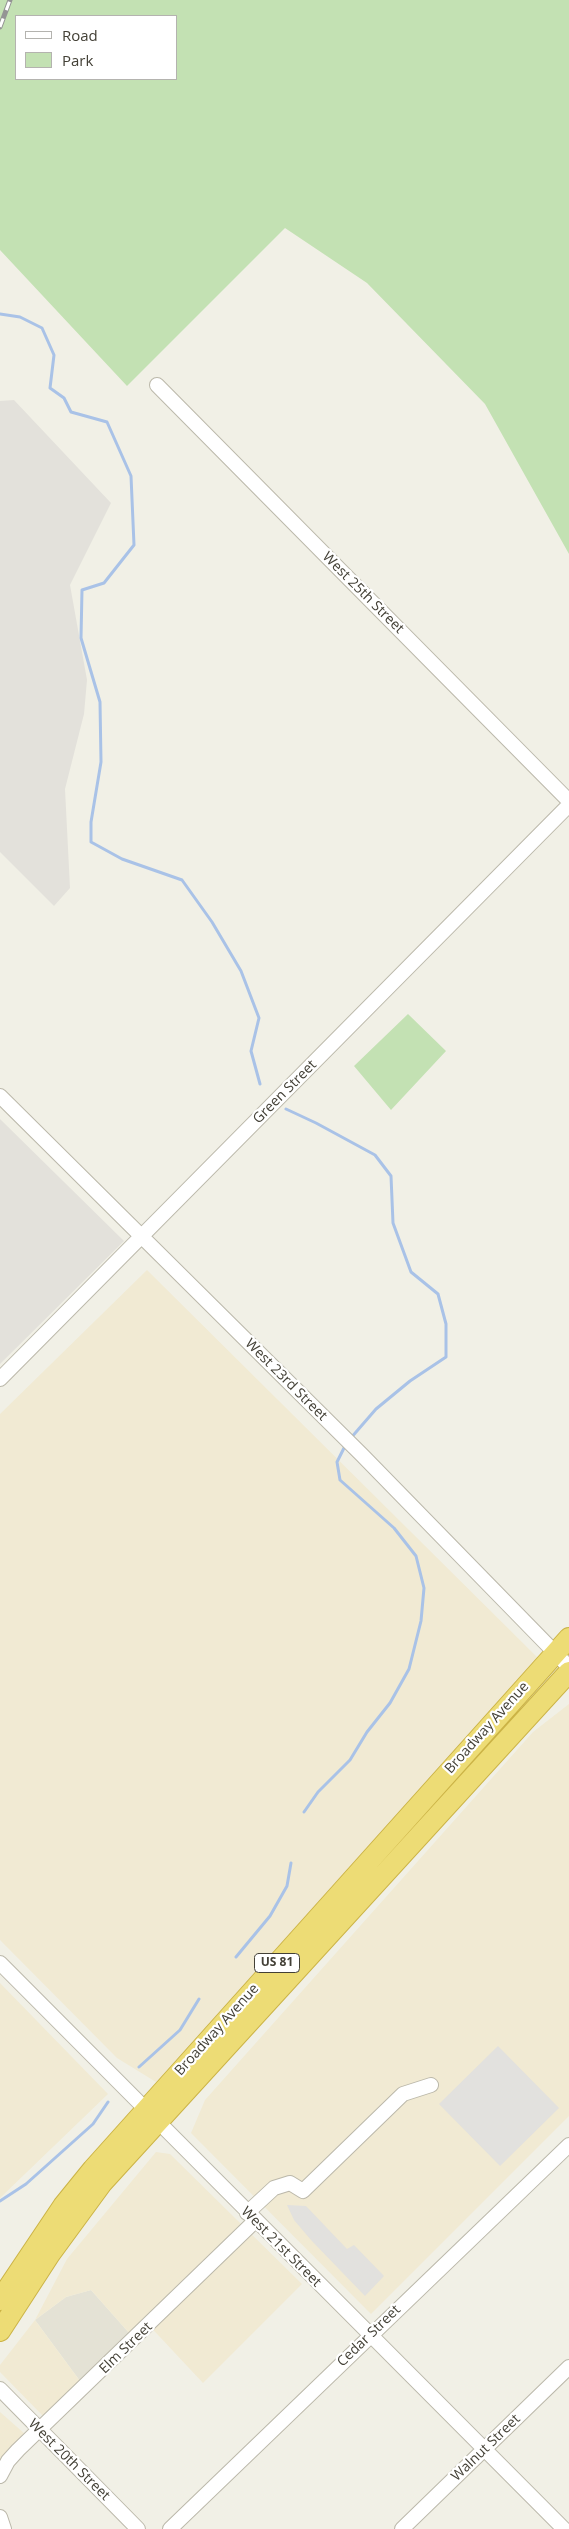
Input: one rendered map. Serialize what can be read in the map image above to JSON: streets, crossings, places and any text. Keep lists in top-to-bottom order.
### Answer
{
  "streets": {
    "highway": ["Broadway Avenue", "US 81"],
    "street": [
      "West 25th Street",
      "Green Street",
      "West 23rd Street",
      "West 21st Street",
      "Cedar Street",
      "Elm Street",
      "Walnut Street",
      "West 20th Street"
    ]
  },
  "crossings": [
    ["Green Street", "West 23rd Street"],
    ["West 23rd Street", "Broadway Avenue"],
    ["Broadway Avenue", "West 21st Street"],
    ["West 21st Street", "Cedar Street"],
    ["West 21st Street", "Elm Street"],
    ["West 21st Street", "Walnut Street"],
    ["Elm Street", "West 20th Street"]
  ],
  "legend": ["Road", "Park"]
}
